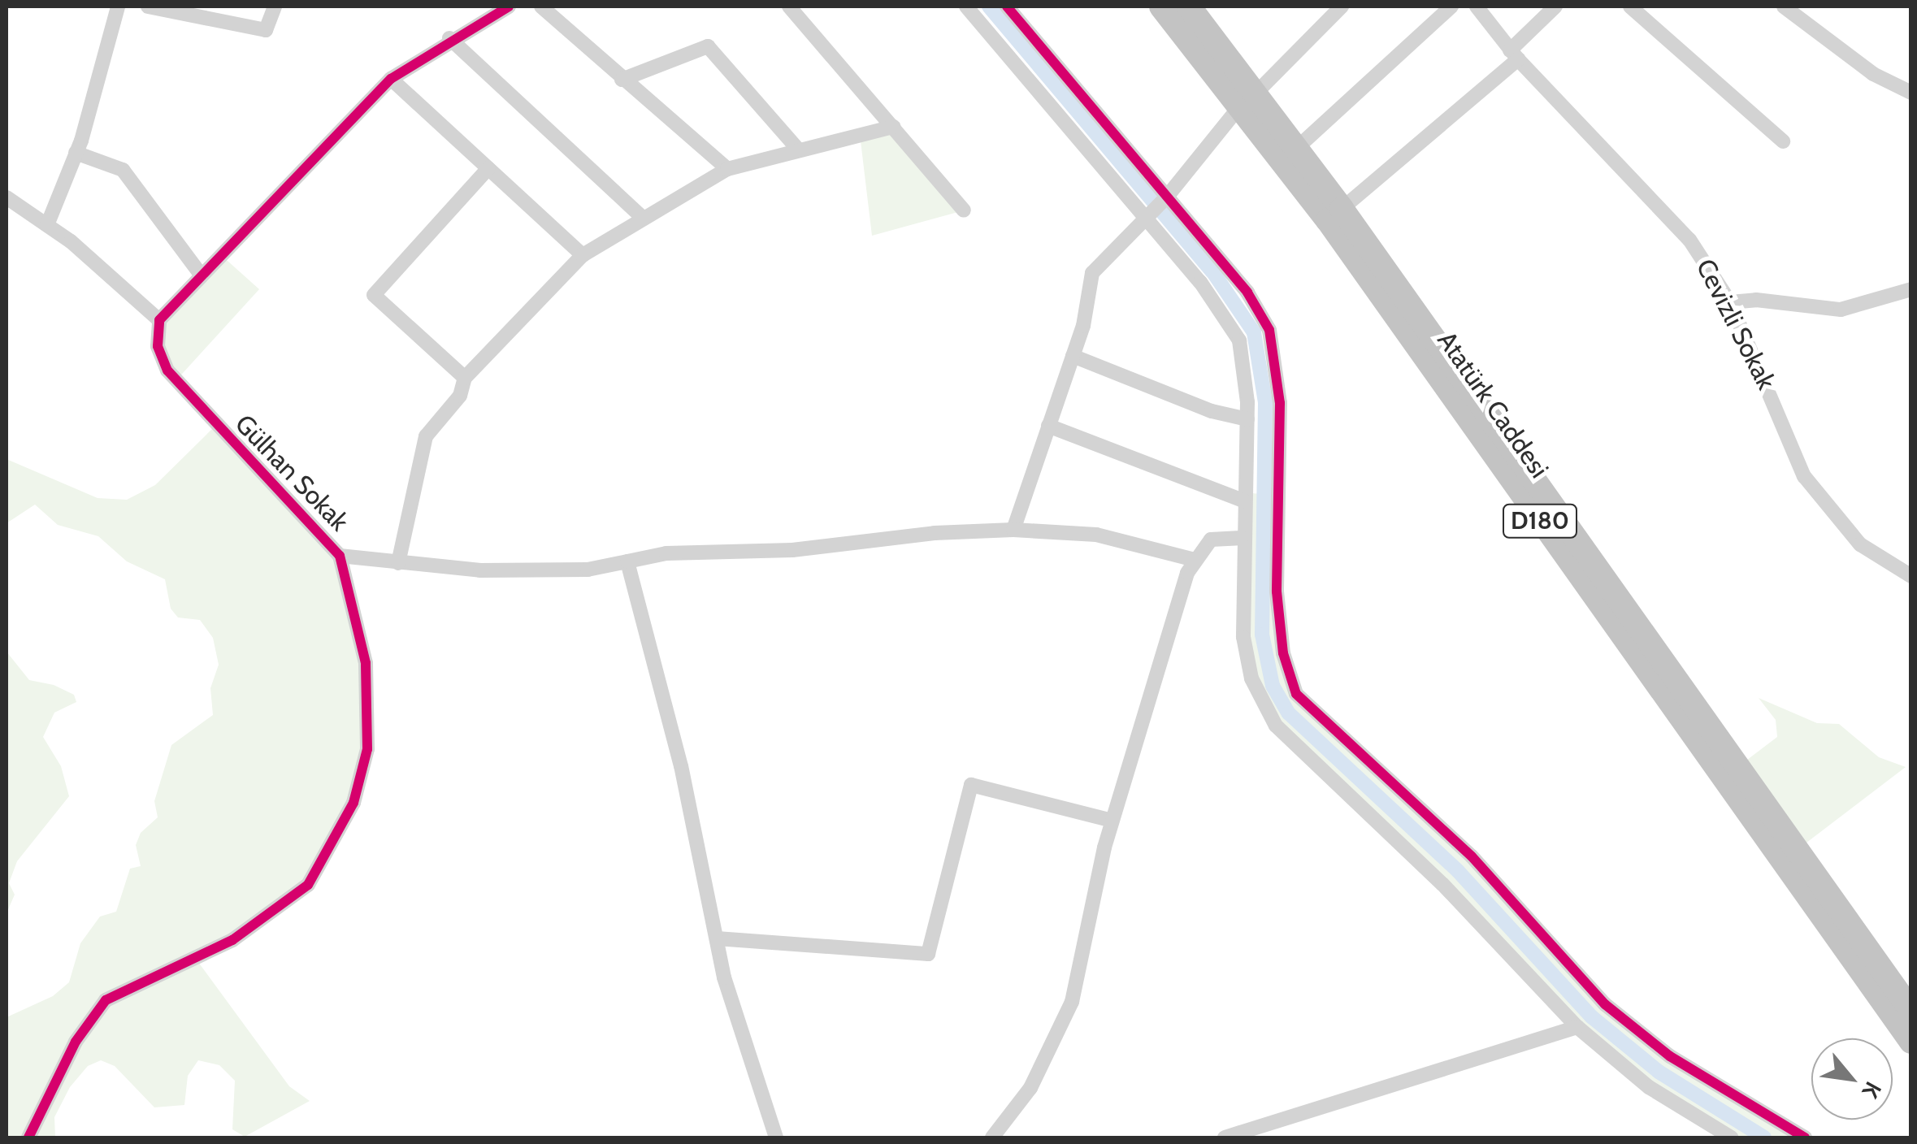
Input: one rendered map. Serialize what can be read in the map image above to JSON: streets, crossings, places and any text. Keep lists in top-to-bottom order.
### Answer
{
  "streets": {
    "highway": ["Atatürk Caddesi", "D180"],
    "street": ["Cevizli Sokak", "Gülhan Sokak"]
  },
  "north": "bottom right"
}
